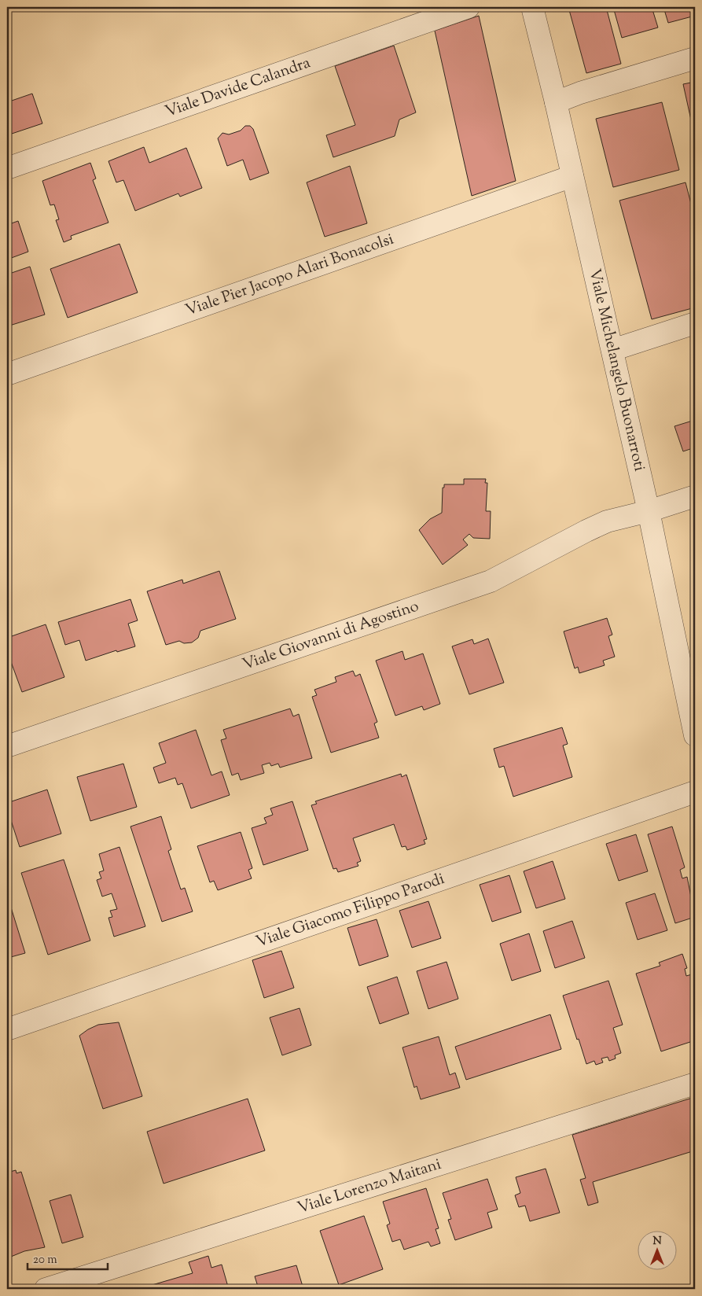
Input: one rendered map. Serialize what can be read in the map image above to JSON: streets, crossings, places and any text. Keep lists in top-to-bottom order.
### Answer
{
  "streets": {
    "street": [
      "Viale Davide Calandra",
      "Viale Pier Jacopo Alari Bonacolsi",
      "Viale Michelangelo Buonarroti",
      "Viale Giovanni di Agostino",
      "Viale Giacomo Filippo Parodi",
      "Viale Lorenzo Maitani"
    ]
  },
  "crossings": [
    ["Viale Pier Jacopo Alari Bonacolsi", "Viale Michelangelo Buonarroti"],
    ["Viale Michelangelo Buonarroti", "Viale Giovanni di Agostino"]
  ],
  "scale_bar": "20 m",
  "north": "top"
}
